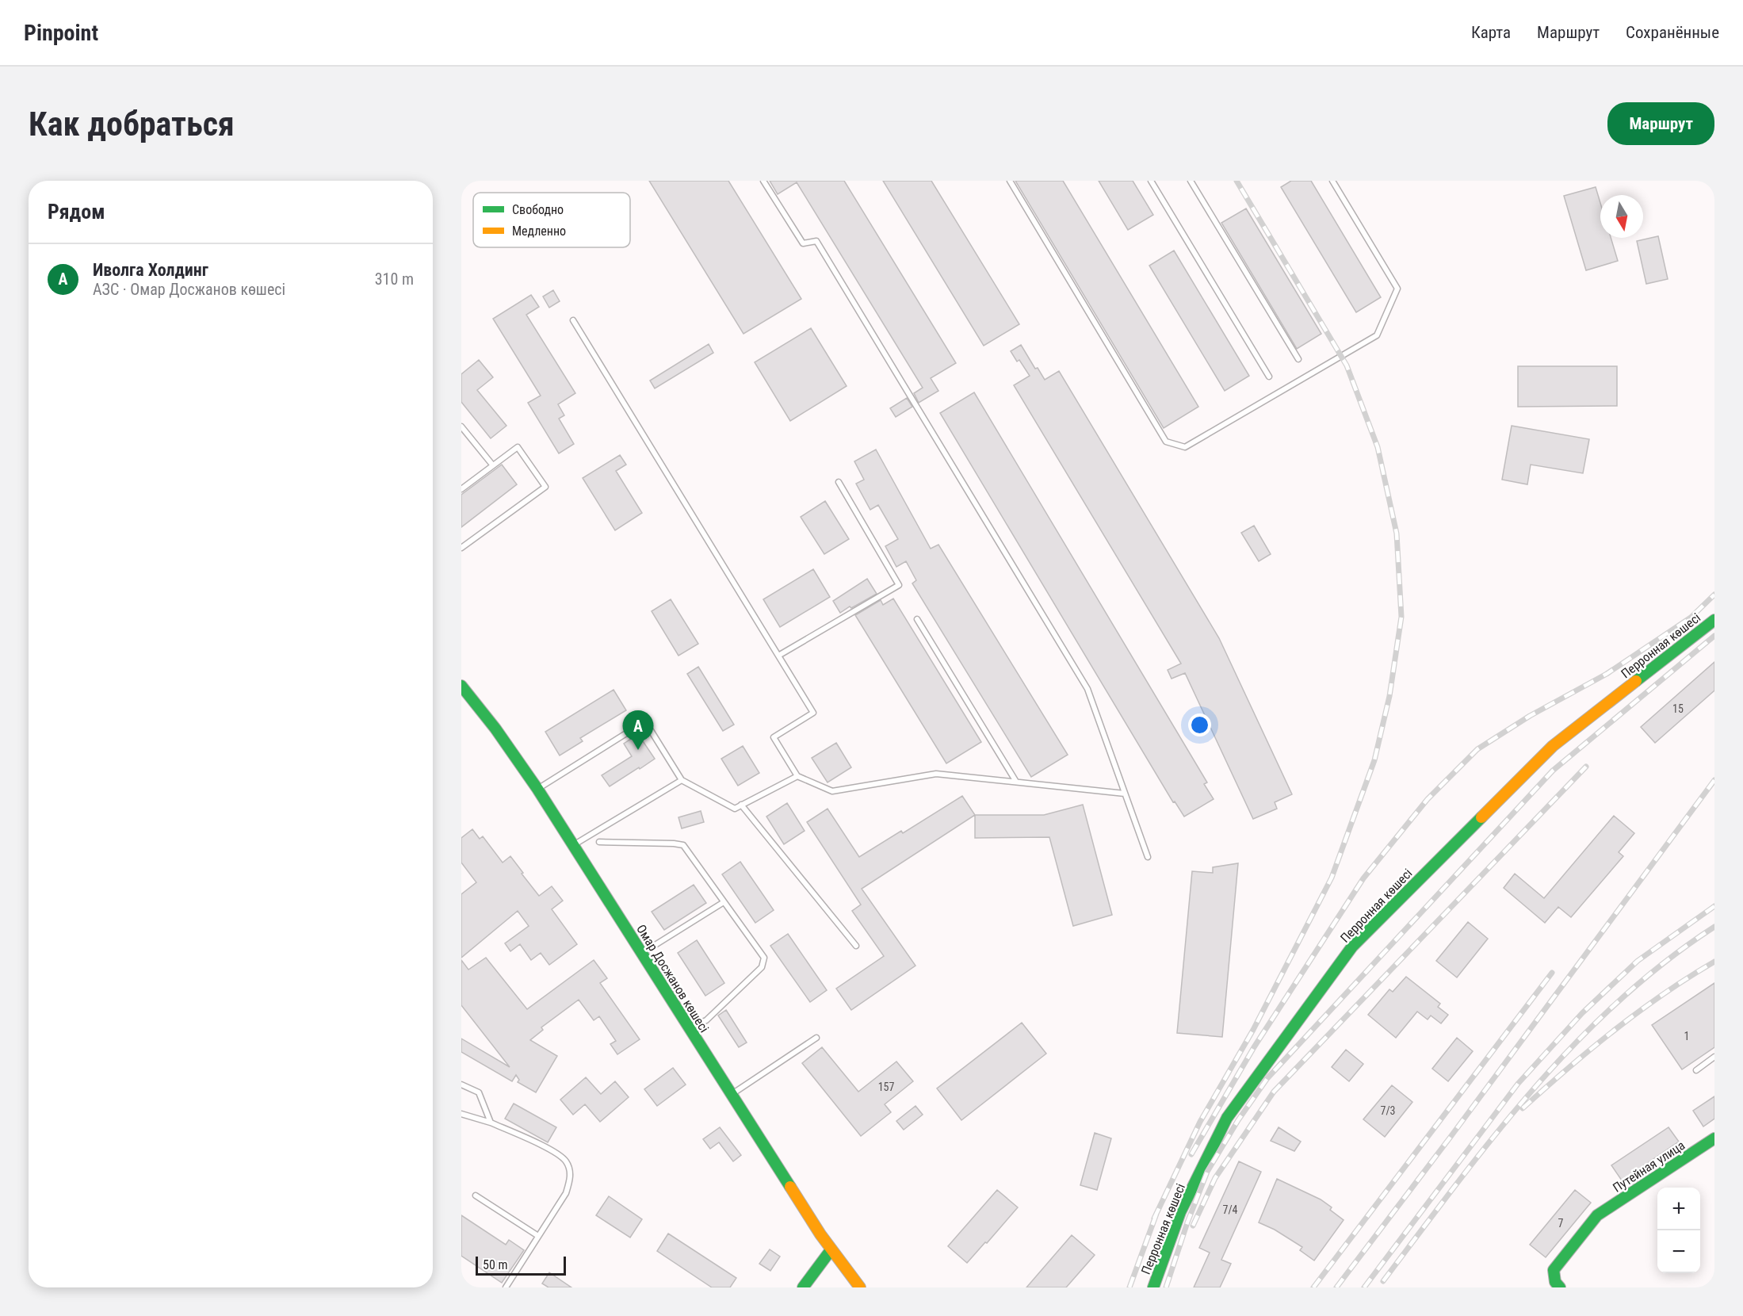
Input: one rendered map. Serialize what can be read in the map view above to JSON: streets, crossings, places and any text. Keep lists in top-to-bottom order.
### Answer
{
  "streets": {
    "street": ["Перронная көшесі", "Омар Досжанов көшесі", "Путейная улица"]
  },
  "house_numbers": [
    "15",
    "1",
    "157",
    "7/3",
    "7/4",
    "7"
  ],
  "legend": ["Свободно", "Медленно"],
  "scale_bar": "50 m",
  "north": "bottom",
  "page": {
    "header": "Pinpoint",
    "nav": ["Карта", "Маршрут", "Сохранённые"],
    "buttons": "Маршрут",
    "title": "Как добраться",
    "heading": "Рядом",
    "list": [
      {
        "mark": "A",
        "name": "Иволга Холдинг",
        "note": "АЗС · Омар Досжанов көшесі",
        "value": "310 m"
      }
    ],
    "pins": "A",
    "map_buttons": ["+", "−"],
    "scale": "50 m"
  }
}
